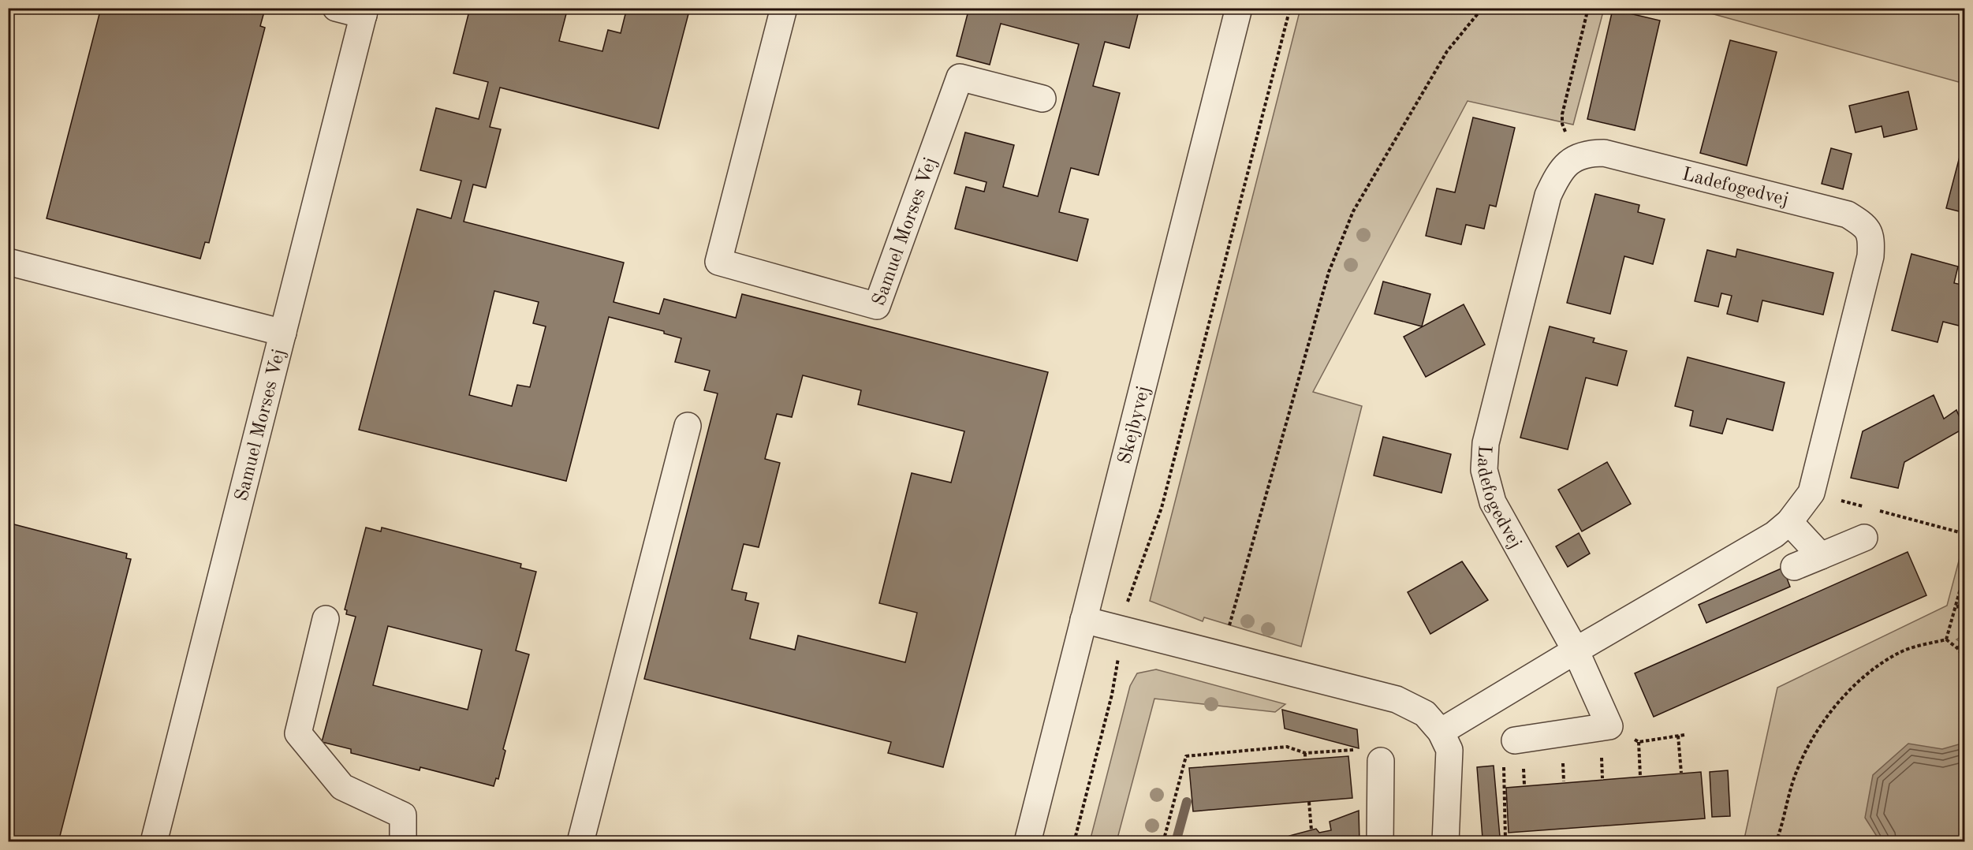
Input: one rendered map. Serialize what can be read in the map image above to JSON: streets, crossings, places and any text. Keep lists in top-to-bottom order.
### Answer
{
  "streets": {
    "street": ["Ladefogedvej", "Samuel Morses Vej", "Skejbyvej"]
  }
}
